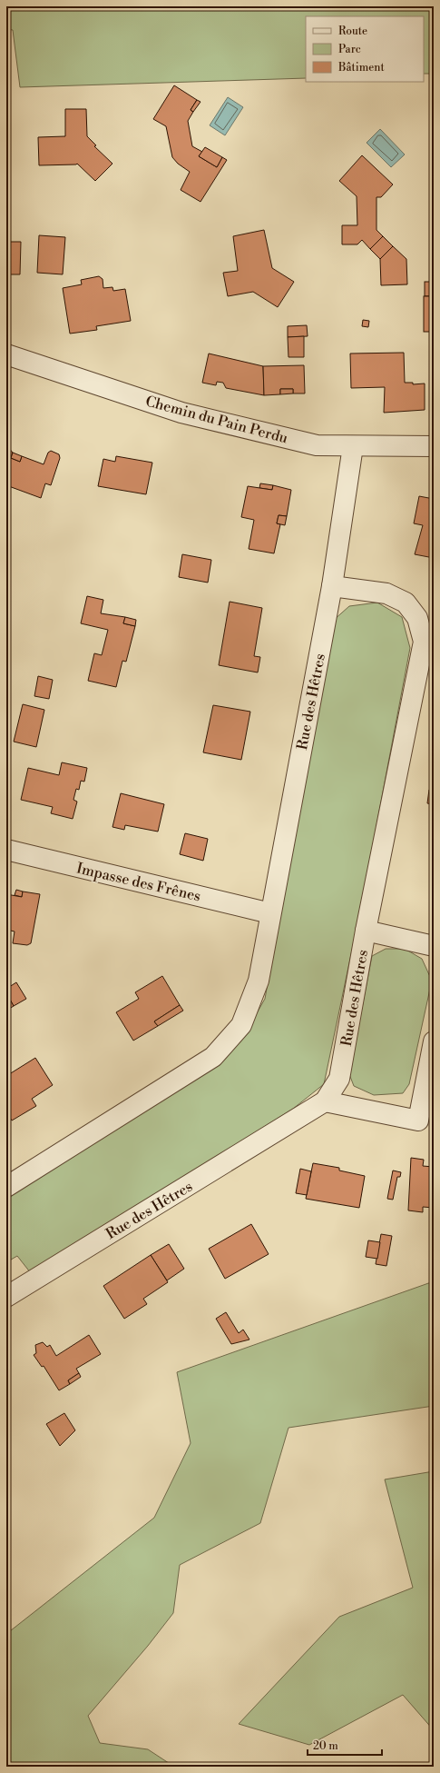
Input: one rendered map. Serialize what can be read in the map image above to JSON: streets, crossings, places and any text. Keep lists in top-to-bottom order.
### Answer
{
  "streets": {
    "street": ["Chemin du Pain Perdu", "Rue des Hêtres", "Impasse des Frênes"]
  },
  "crossings": [
    ["Chemin du Pain Perdu", "Rue des Hêtres"],
    ["Rue des Hêtres", "Impasse des Frênes"]
  ],
  "legend": ["Route", "Parc", "Bâtiment"],
  "scale_bar": "20 m"
}
